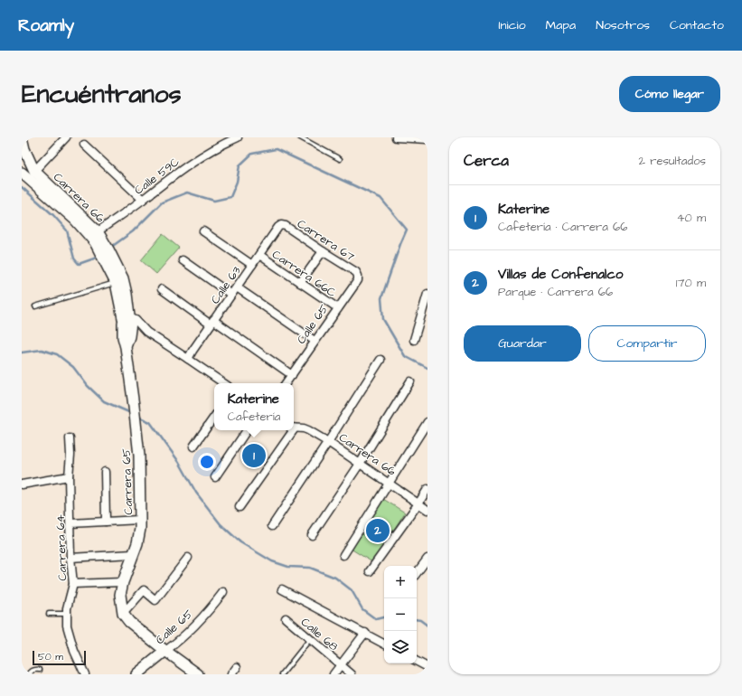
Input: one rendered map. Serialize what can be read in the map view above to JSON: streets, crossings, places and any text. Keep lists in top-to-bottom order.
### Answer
{
  "streets": {
    "main road": ["Carrera 66", "Calle 65", "Carrera 65"],
    "street": [
      "Calle 59C",
      "Carrera 67",
      "Carrera 66C",
      "Calle 63",
      "Carrera 64",
      "Calle 68"
    ]
  },
  "crossings": [
    ["Calle 59C", "Carrera 66"],
    ["Carrera 66", "Carrera 65"],
    ["Carrera 67", "Calle 63"],
    ["Carrera 67", "Calle 65"],
    ["Carrera 66C", "Calle 63"],
    ["Carrera 66C", "Calle 65"]
  ],
  "scale_bar": "50 m",
  "page": {
    "header": "Roamly",
    "nav": [
      "Inicio",
      "Mapa",
      "Nosotros",
      "Contacto"
    ],
    "buttons": [
      "Cómo llegar",
      ["Guardar", "Compartir"]
    ],
    "title": "Encuéntranos",
    "heading": ["Cerca", "2 resultados"],
    "list": [
      {
        "mark": "1",
        "name": "Katerine",
        "note": "Cafetería · Carrera 66",
        "value": "40 m"
      },
      {
        "mark": "2",
        "name": "Villas de Confenalco",
        "note": "Parque · Carrera 66",
        "value": "170 m"
      }
    ],
    "popup": ["Katerine", "Cafetería"],
    "pins": ["1", "2"],
    "map_buttons": ["+", "−"],
    "scale": "50 m"
  }
}
